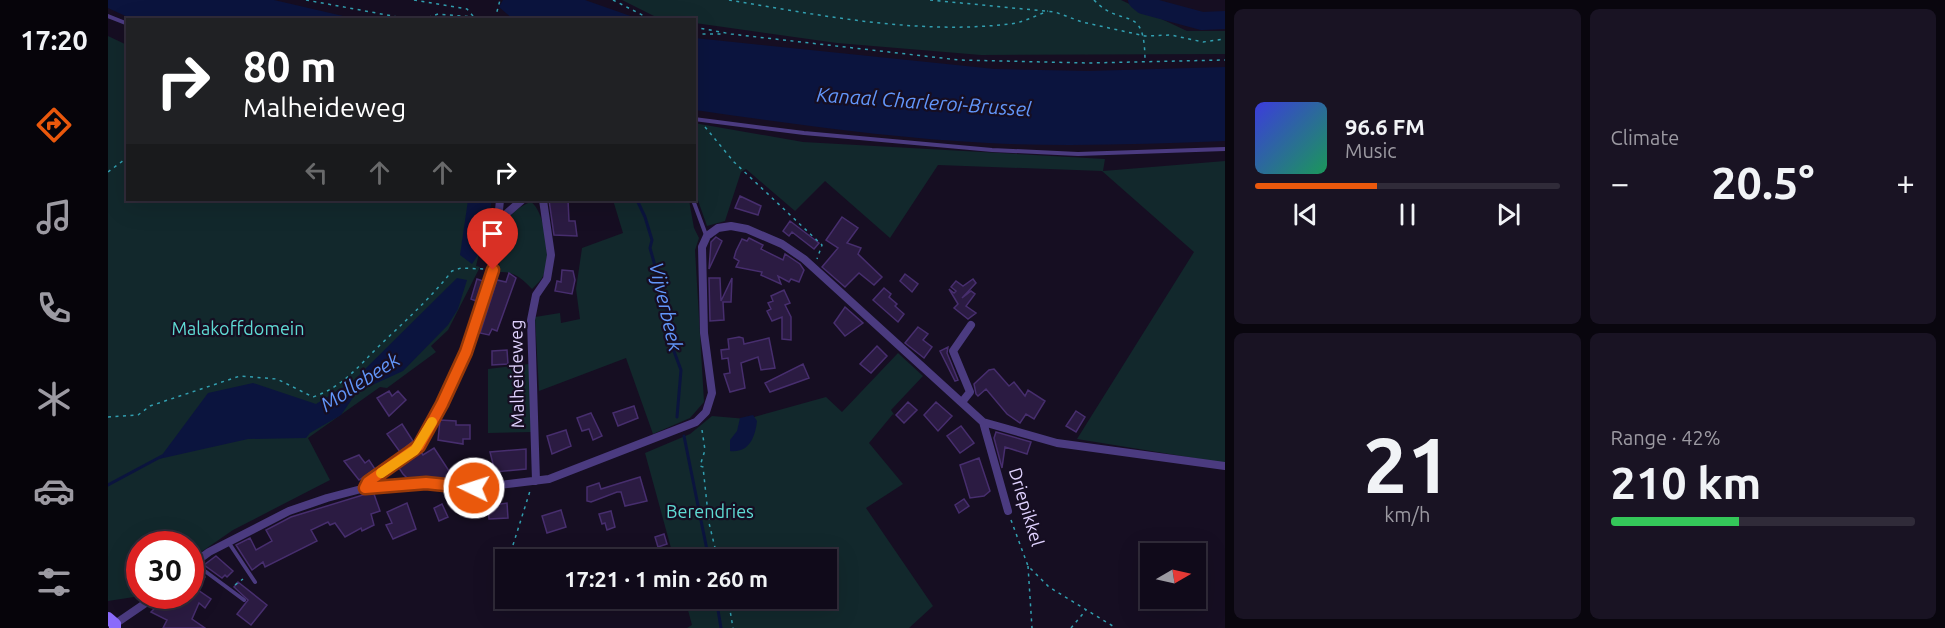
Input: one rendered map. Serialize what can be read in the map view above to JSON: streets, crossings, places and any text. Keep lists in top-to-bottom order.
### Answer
{
  "streets": {
    "street": ["Malheideweg", "Driepikkel"]
  },
  "water": ["Kanaal Charleroi-Brussel", "Vijverbeek", "Mollebeek"],
  "parks": ["Malakoffdomein", "Berendries"],
  "north": "right",
  "page": {
    "tabs": "17:20",
    "tile": [
      "Climate",
      ["21", "km/h"],
      ["Range · 42%", "210 km"]
    ],
    "turn": ["80 m", "Malheideweg"],
    "song": ["96.6 FM", "Music"],
    "heat": ["−", "20.5°", "+"],
    "limit": "30",
    "trip": "17:21 · 1 min · 260 m"
  }
}
